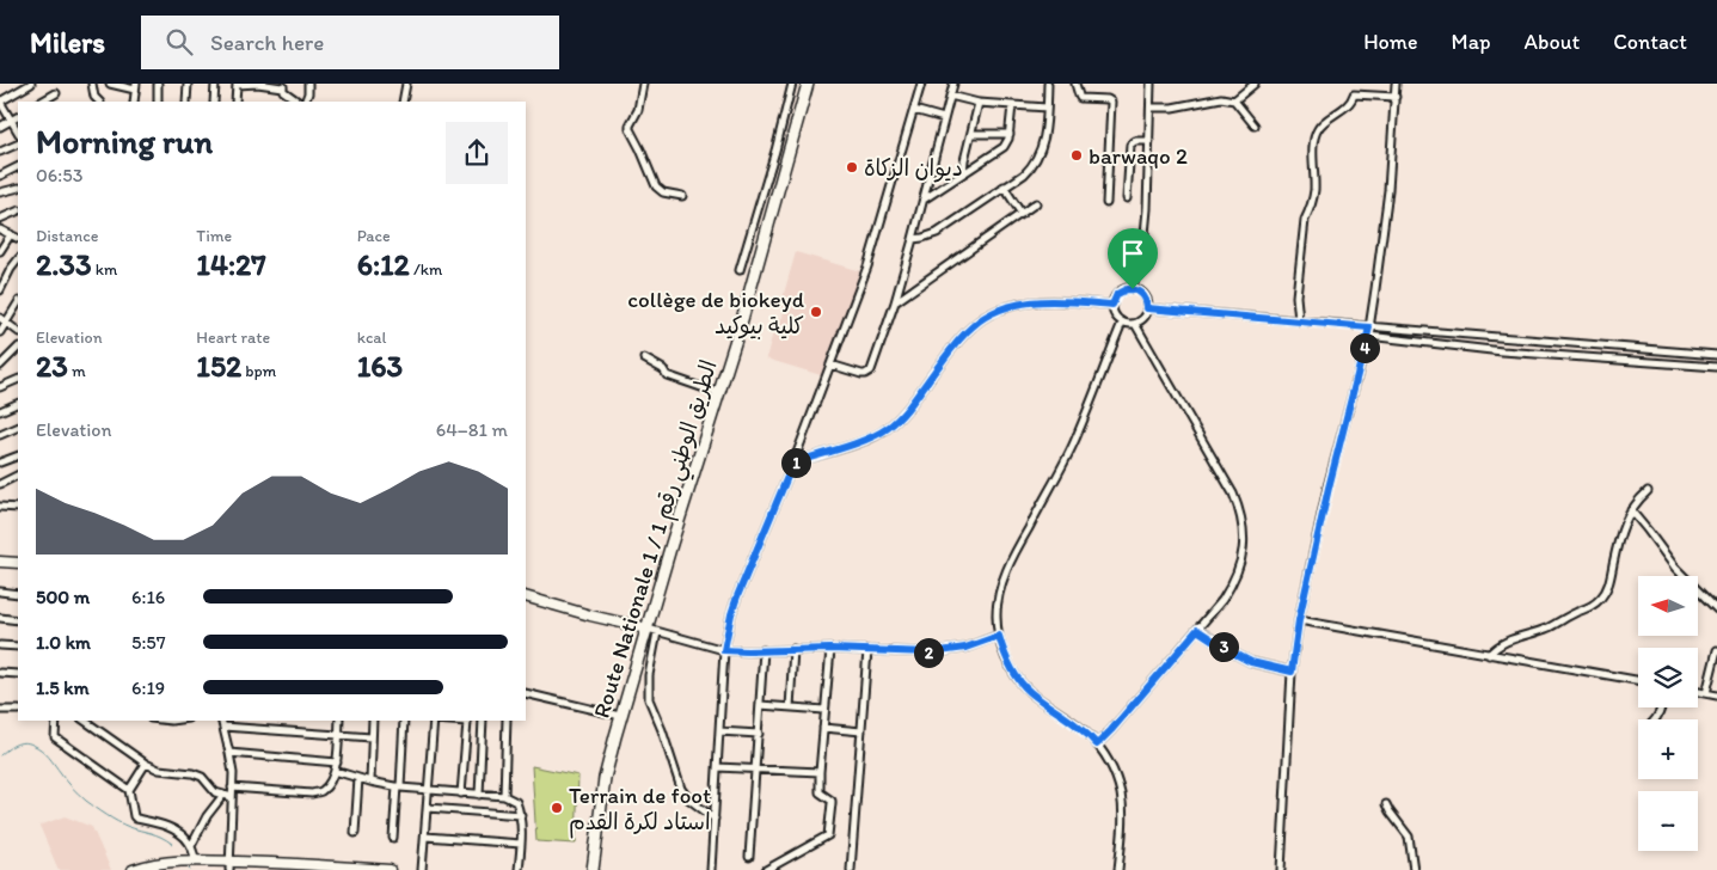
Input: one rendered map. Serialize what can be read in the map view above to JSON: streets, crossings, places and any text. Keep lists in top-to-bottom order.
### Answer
{
  "streets": {
    "main road": ["Route Nationale 1 / الطريق الوطني رقم 1"]
  },
  "places": [
    "barwaqo 2",
    "ديوان الزكاة",
    "collège de biokeyd كلية بيوكيد",
    "Terrain de foot استاد لكرة القدم"
  ],
  "north": "left",
  "page": {
    "header": "Milers",
    "search": "Search here",
    "nav": [
      "Home",
      "Map",
      "About",
      "Contact"
    ],
    "heading": ["Morning run", "06:53"],
    "stats": [
      ["Distance", "2.33 km"],
      ["Time", "14:27"],
      ["Pace", "6:12 /km"],
      ["Elevation", "23 m"],
      ["Heart rate", "152 bpm"],
      ["kcal", "163"]
    ],
    "pins": [
      "4",
      "1",
      "3",
      "2"
    ],
    "chart": ["Elevation", "64–81 m"],
    "list": [
      {
        "name": "500 m",
        "note": "6:16"
      },
      {
        "name": "1.0 km",
        "note": "5:57"
      },
      {
        "name": "1.5 km",
        "note": "6:19"
      }
    ],
    "map_buttons": ["+", "−"]
  }
}
